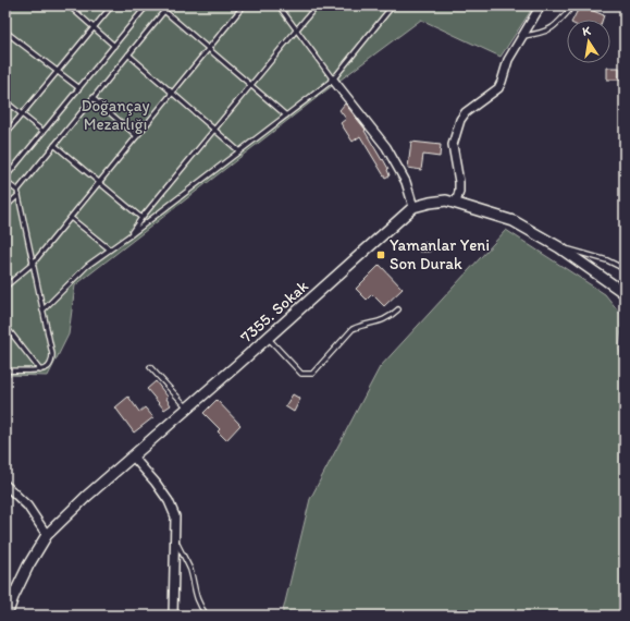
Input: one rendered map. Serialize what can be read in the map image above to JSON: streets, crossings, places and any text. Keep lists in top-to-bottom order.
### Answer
{
  "streets": {
    "street": ["7355. Sokak"]
  },
  "parks": ["Doğançay Mezarlığı"],
  "places": {
    "transit": ["Yamanlar Yeni Son Durak"]
  },
  "north": "top"
}
